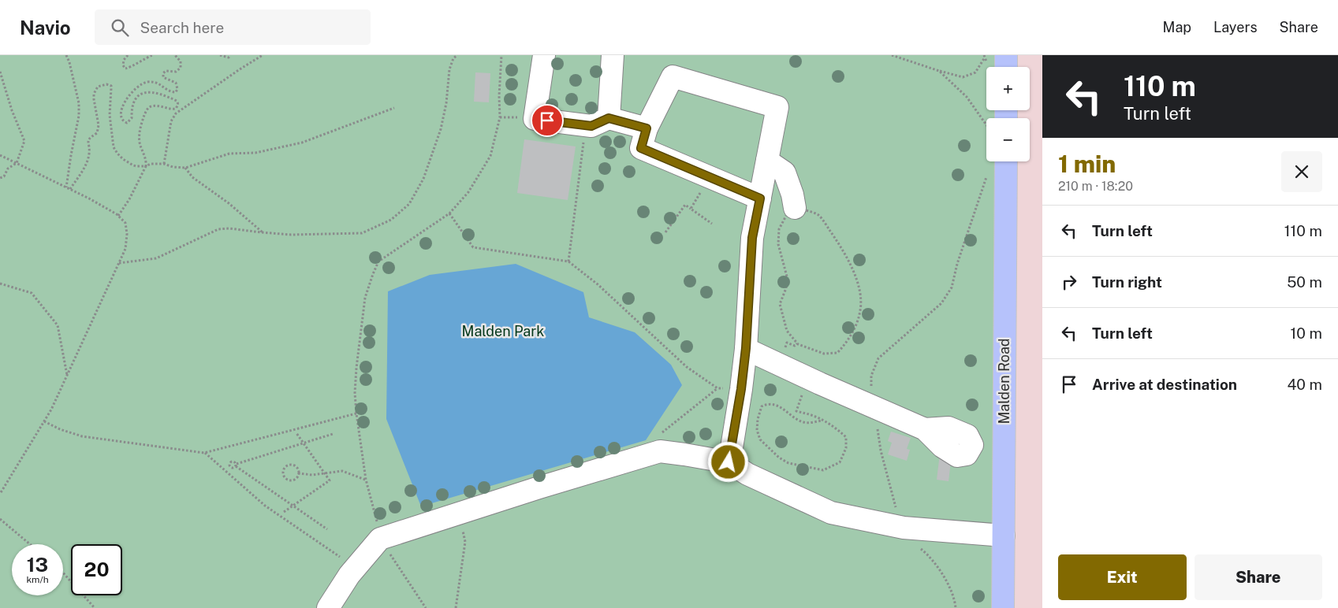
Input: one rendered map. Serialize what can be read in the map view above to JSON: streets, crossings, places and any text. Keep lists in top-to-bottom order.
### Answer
{
  "streets": {
    "main road": ["Malden Road"]
  },
  "parks": ["Malden Park"],
  "page": {
    "header": "Navio",
    "search": "Search here",
    "nav": ["Map", "Layers", "Share"],
    "turn": ["110 m", "Turn left"],
    "map_buttons": ["+", "−"],
    "heading": ["1 min", "210 m · 18:20"],
    "list": [
      {
        "name": "Turn left",
        "value": "110 m"
      },
      {
        "name": "Turn right",
        "value": "50 m"
      },
      {
        "name": "Turn left",
        "value": "10 m"
      },
      {
        "name": "Arrive at destination",
        "value": "40 m"
      }
    ],
    "speed": "13 km/h",
    "limit": "20",
    "buttons": ["Exit", "Share"]
  }
}
